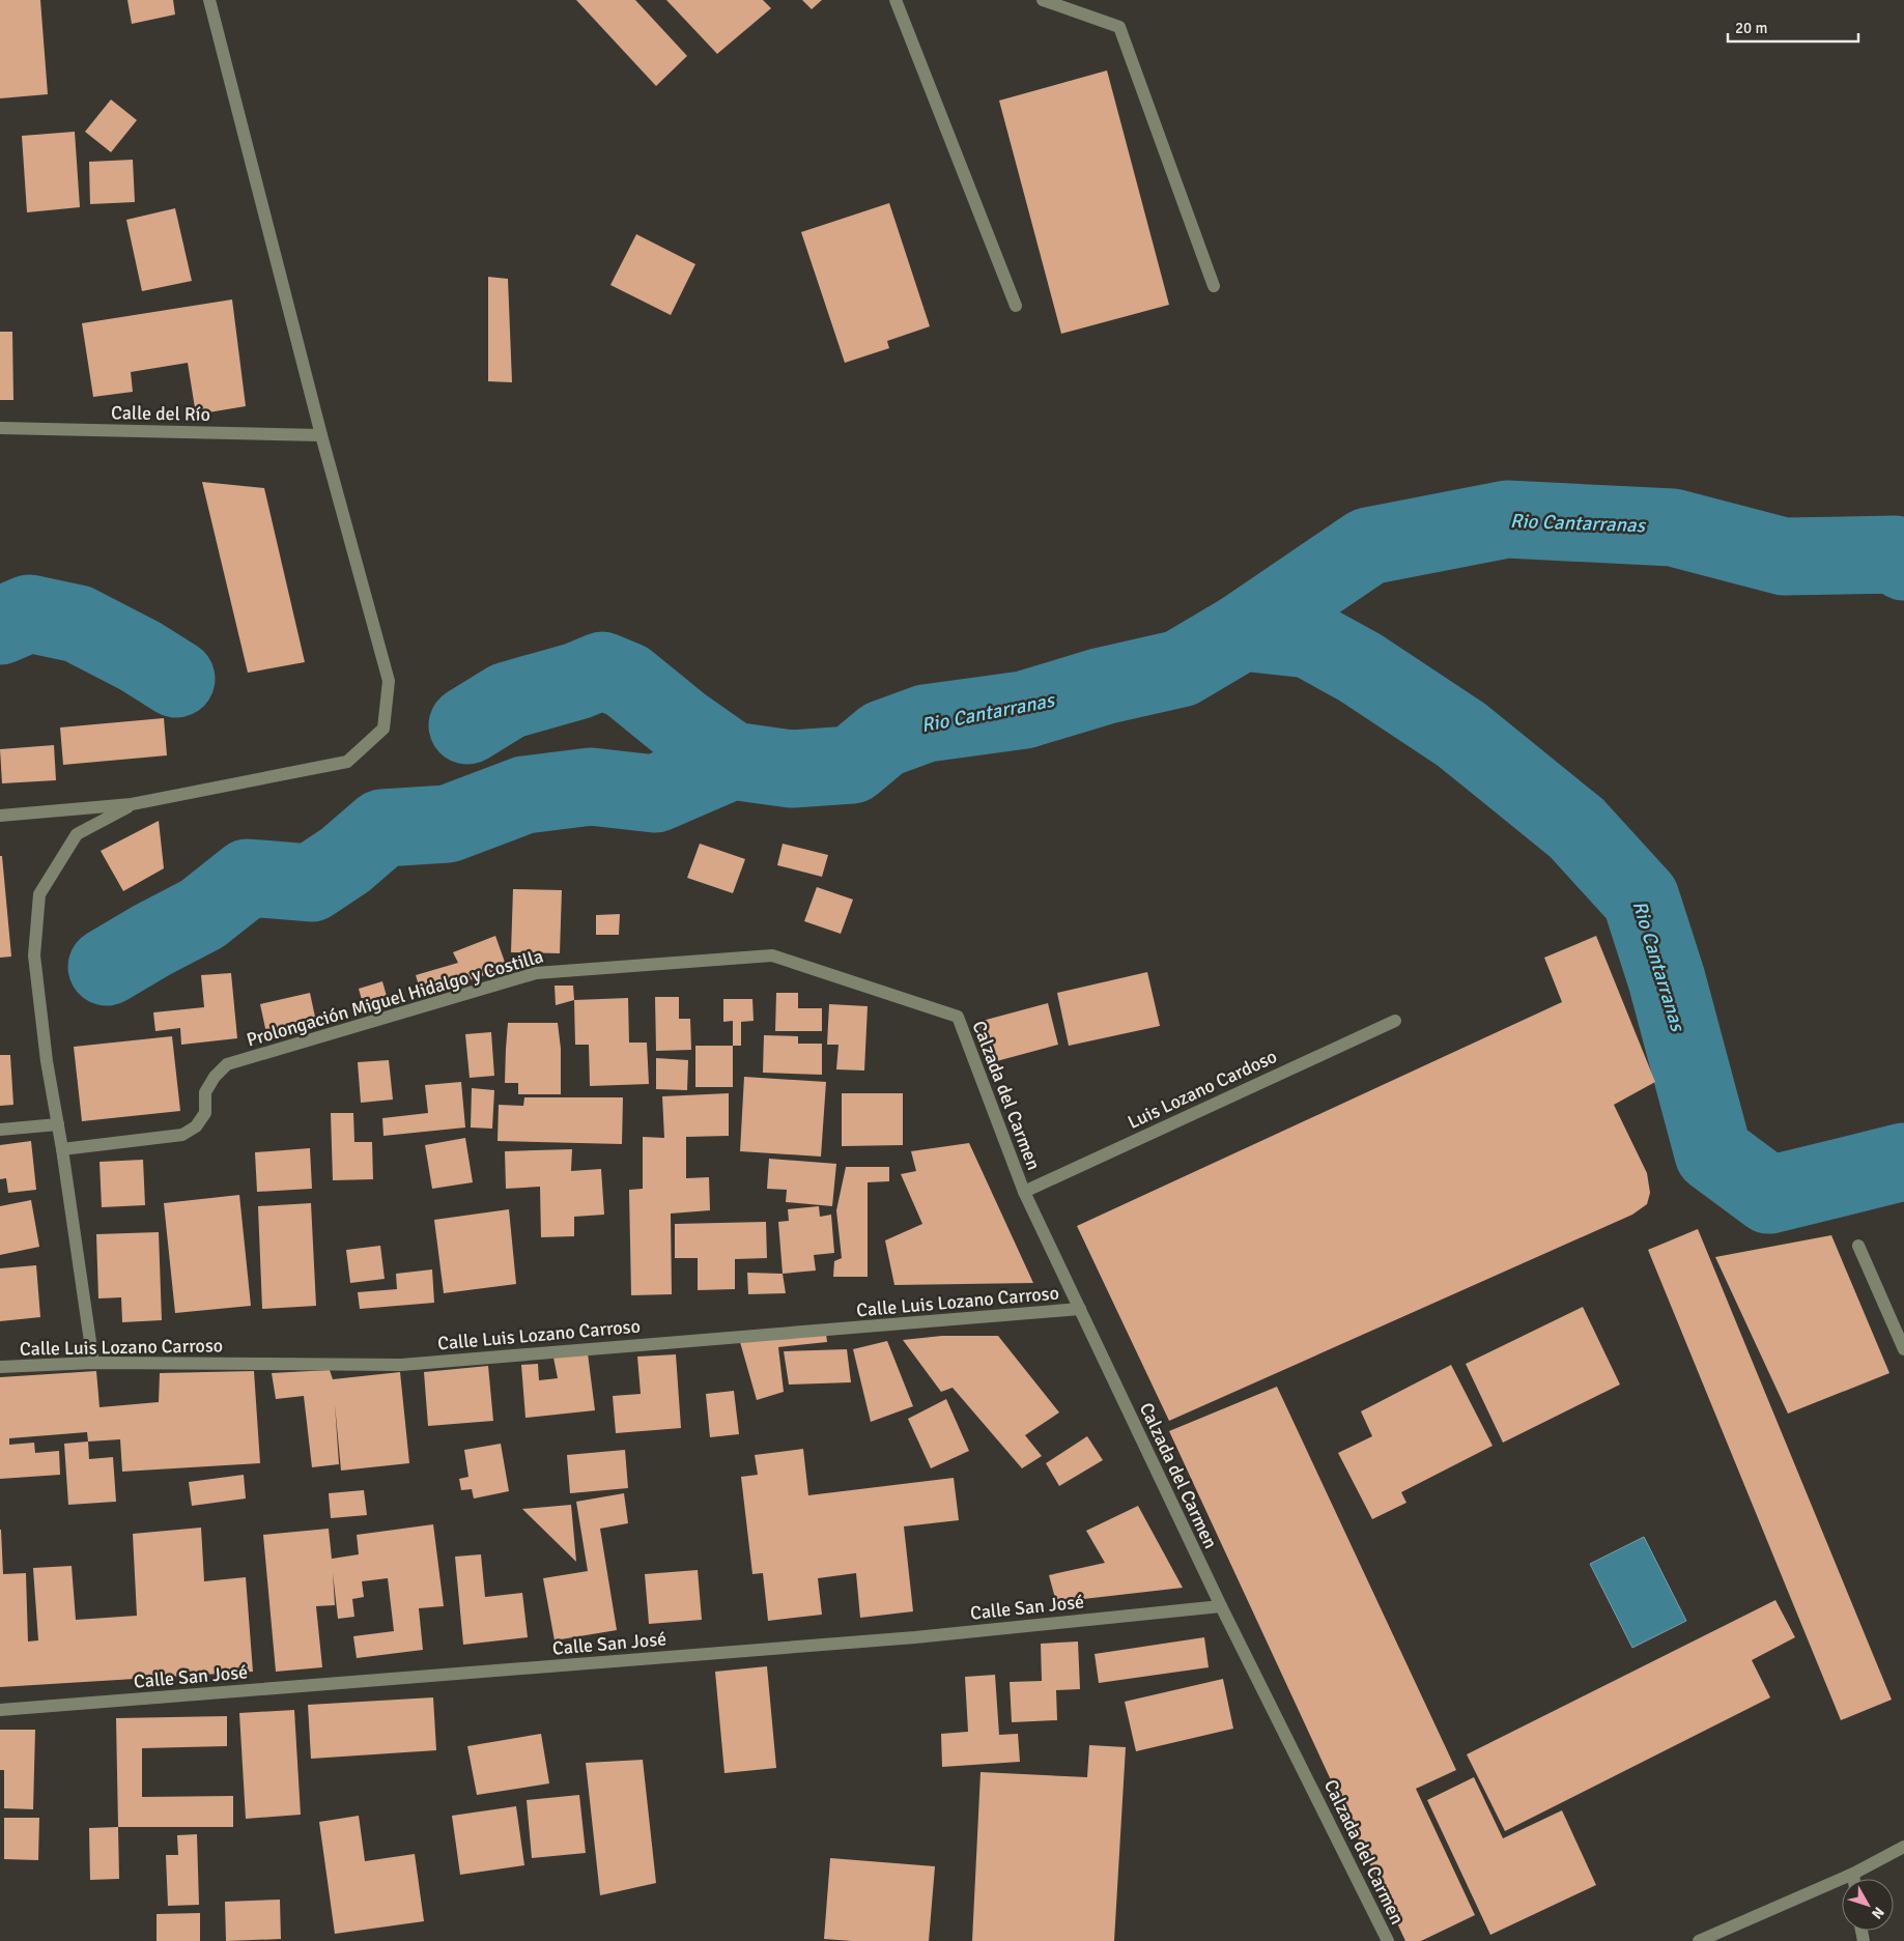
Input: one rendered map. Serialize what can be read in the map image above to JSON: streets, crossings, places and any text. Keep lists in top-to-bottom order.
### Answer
{
  "streets": {
    "street": [
      "Calle del Río",
      "Prolongación Miguel Hidalgo y Costilla",
      "Luis Lozano Cardoso",
      "Calzada del Carmen",
      "Calle Luis Lozano Carroso",
      "Calle San José"
    ]
  },
  "crossings": [
    ["Prolongación Miguel Hidalgo y Costilla", "Calzada del Carmen"],
    ["Luis Lozano Cardoso", "Calzada del Carmen"],
    ["Calzada del Carmen", "Calle Luis Lozano Carroso"],
    ["Calzada del Carmen", "Calle San José"]
  ],
  "water": ["Rio Cantarranas"],
  "scale_bar": "20 m",
  "north": "bottom right"
}
